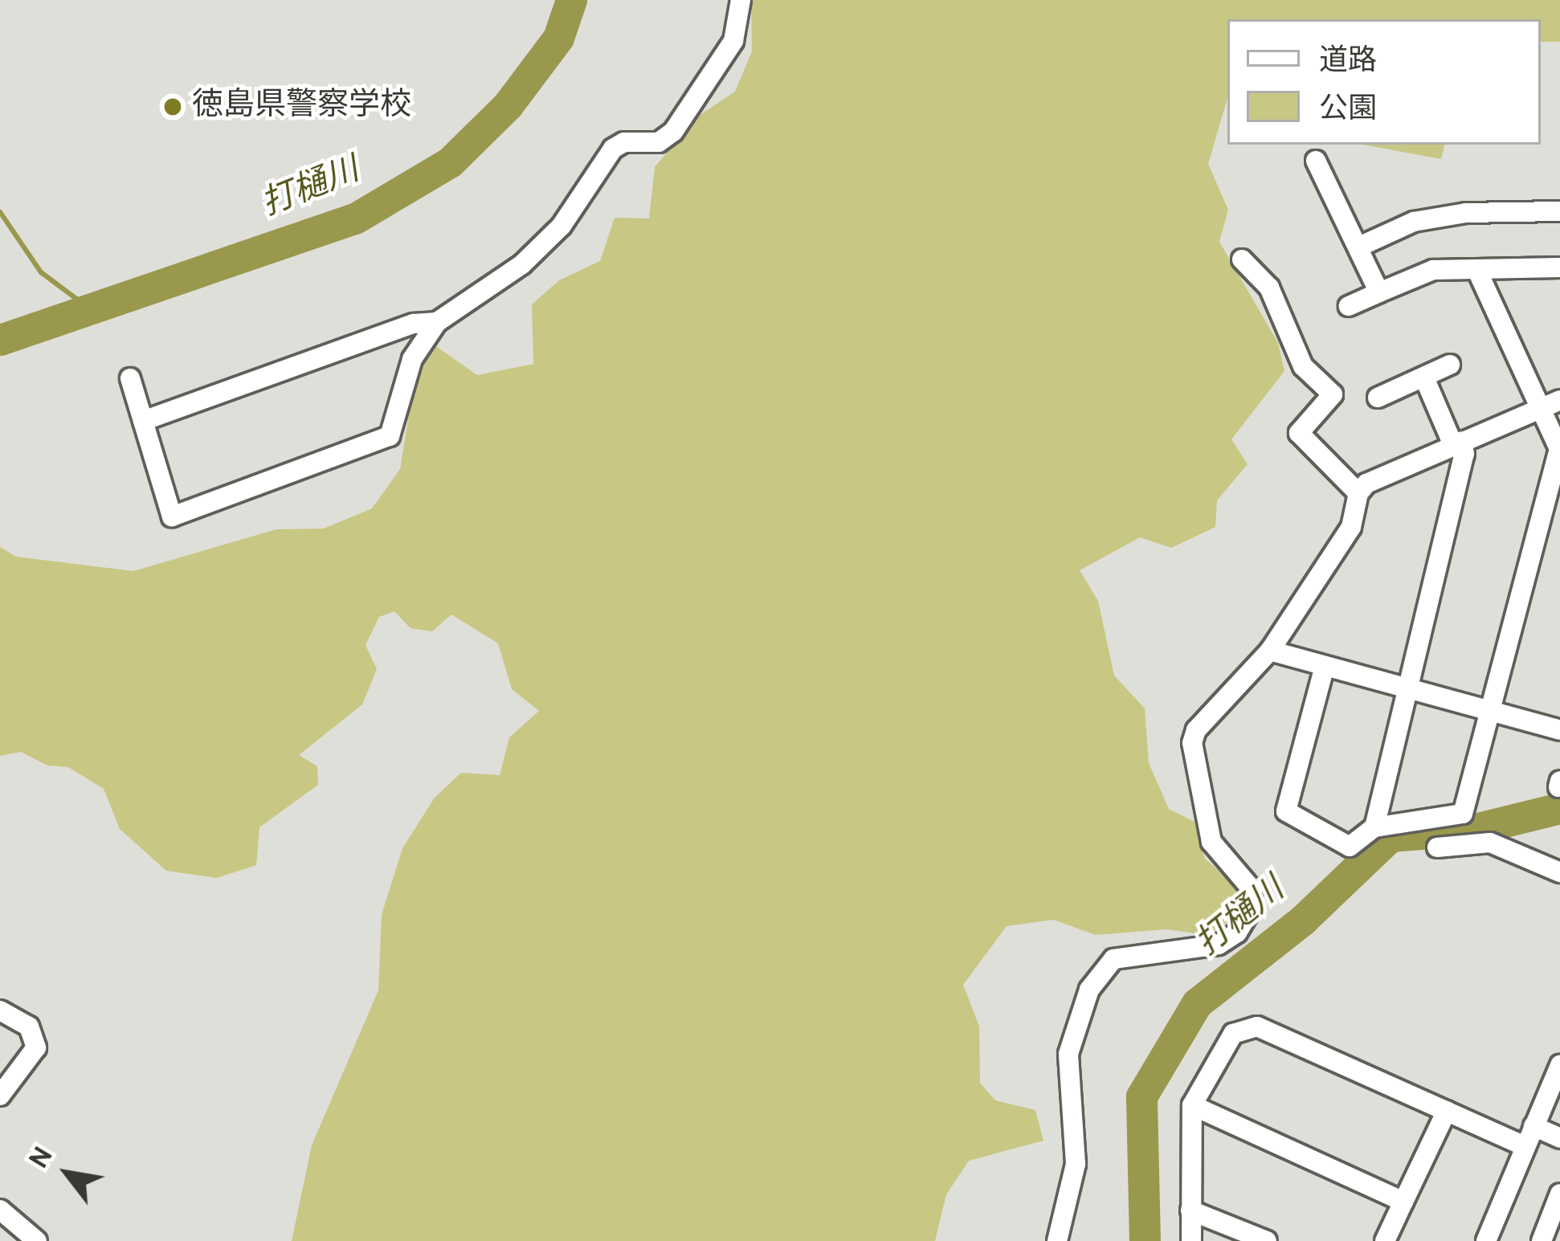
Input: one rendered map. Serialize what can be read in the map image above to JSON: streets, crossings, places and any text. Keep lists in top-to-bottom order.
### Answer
{
  "water": ["打樋川"],
  "places": ["徳島県警察学校"],
  "legend": ["道路", "公園"],
  "north": "top left"
}
